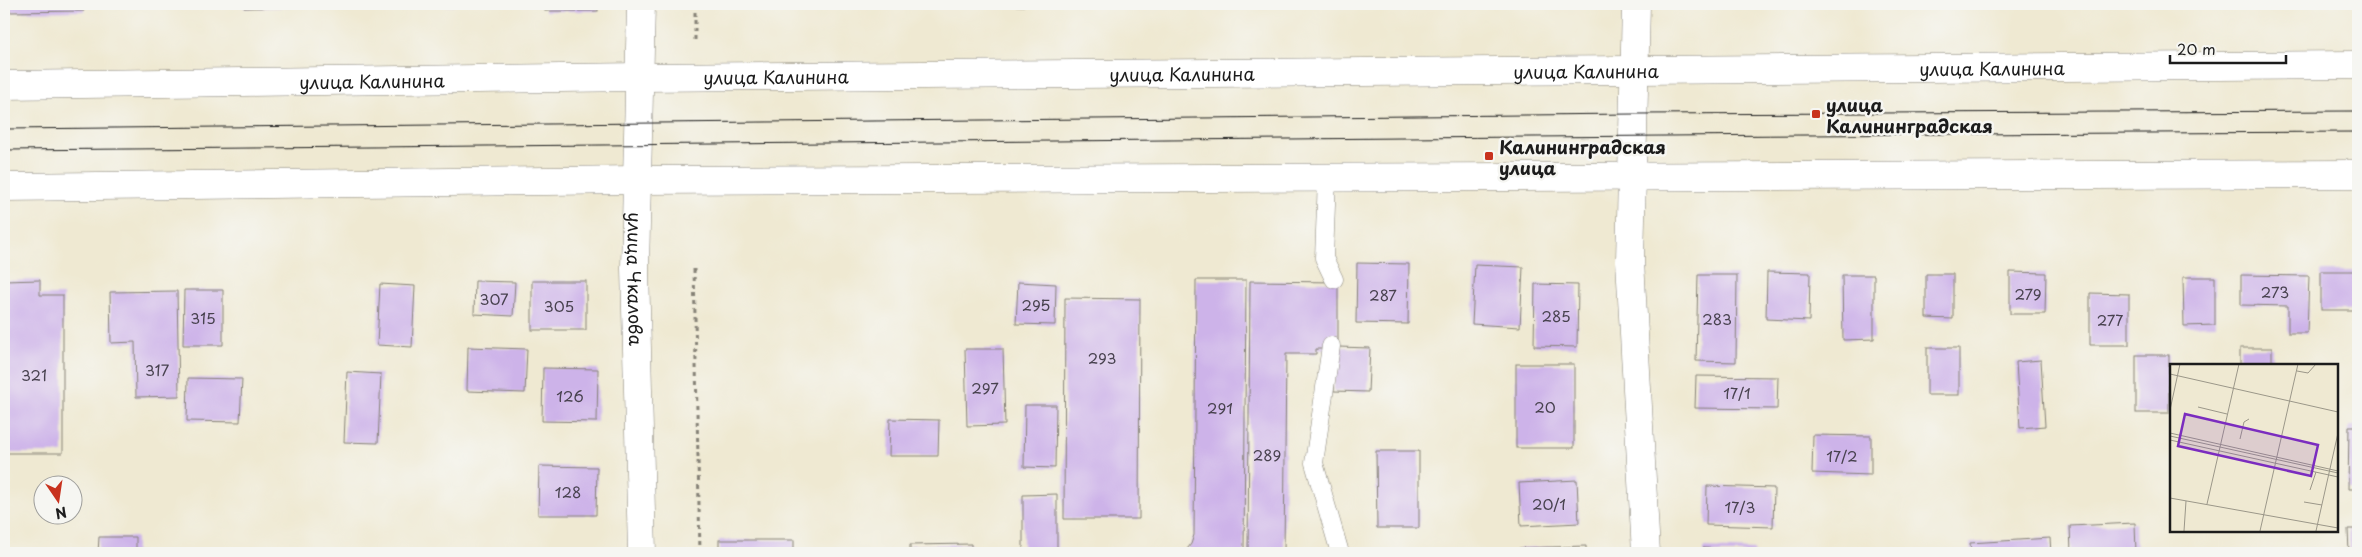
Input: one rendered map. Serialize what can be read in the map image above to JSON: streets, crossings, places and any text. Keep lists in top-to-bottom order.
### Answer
{
  "streets": {
    "street": ["улица Калинина", "улица Чкалова"]
  },
  "crossings": [
    ["улица Калинина", "улица Чкалова"]
  ],
  "places": {
    "transit": ["улица Калининградская", "Калининградская улица"]
  },
  "house_numbers": [
    "273",
    "279",
    "287",
    "307",
    "295",
    "305",
    "285",
    "315",
    "283",
    "277",
    "293",
    "317",
    "321",
    "297",
    "17/1",
    "126",
    "20",
    "291",
    "289",
    "17/2",
    "128",
    "20/1",
    "17/3"
  ],
  "scale_bar": "20 m",
  "north": "bottom"
}
